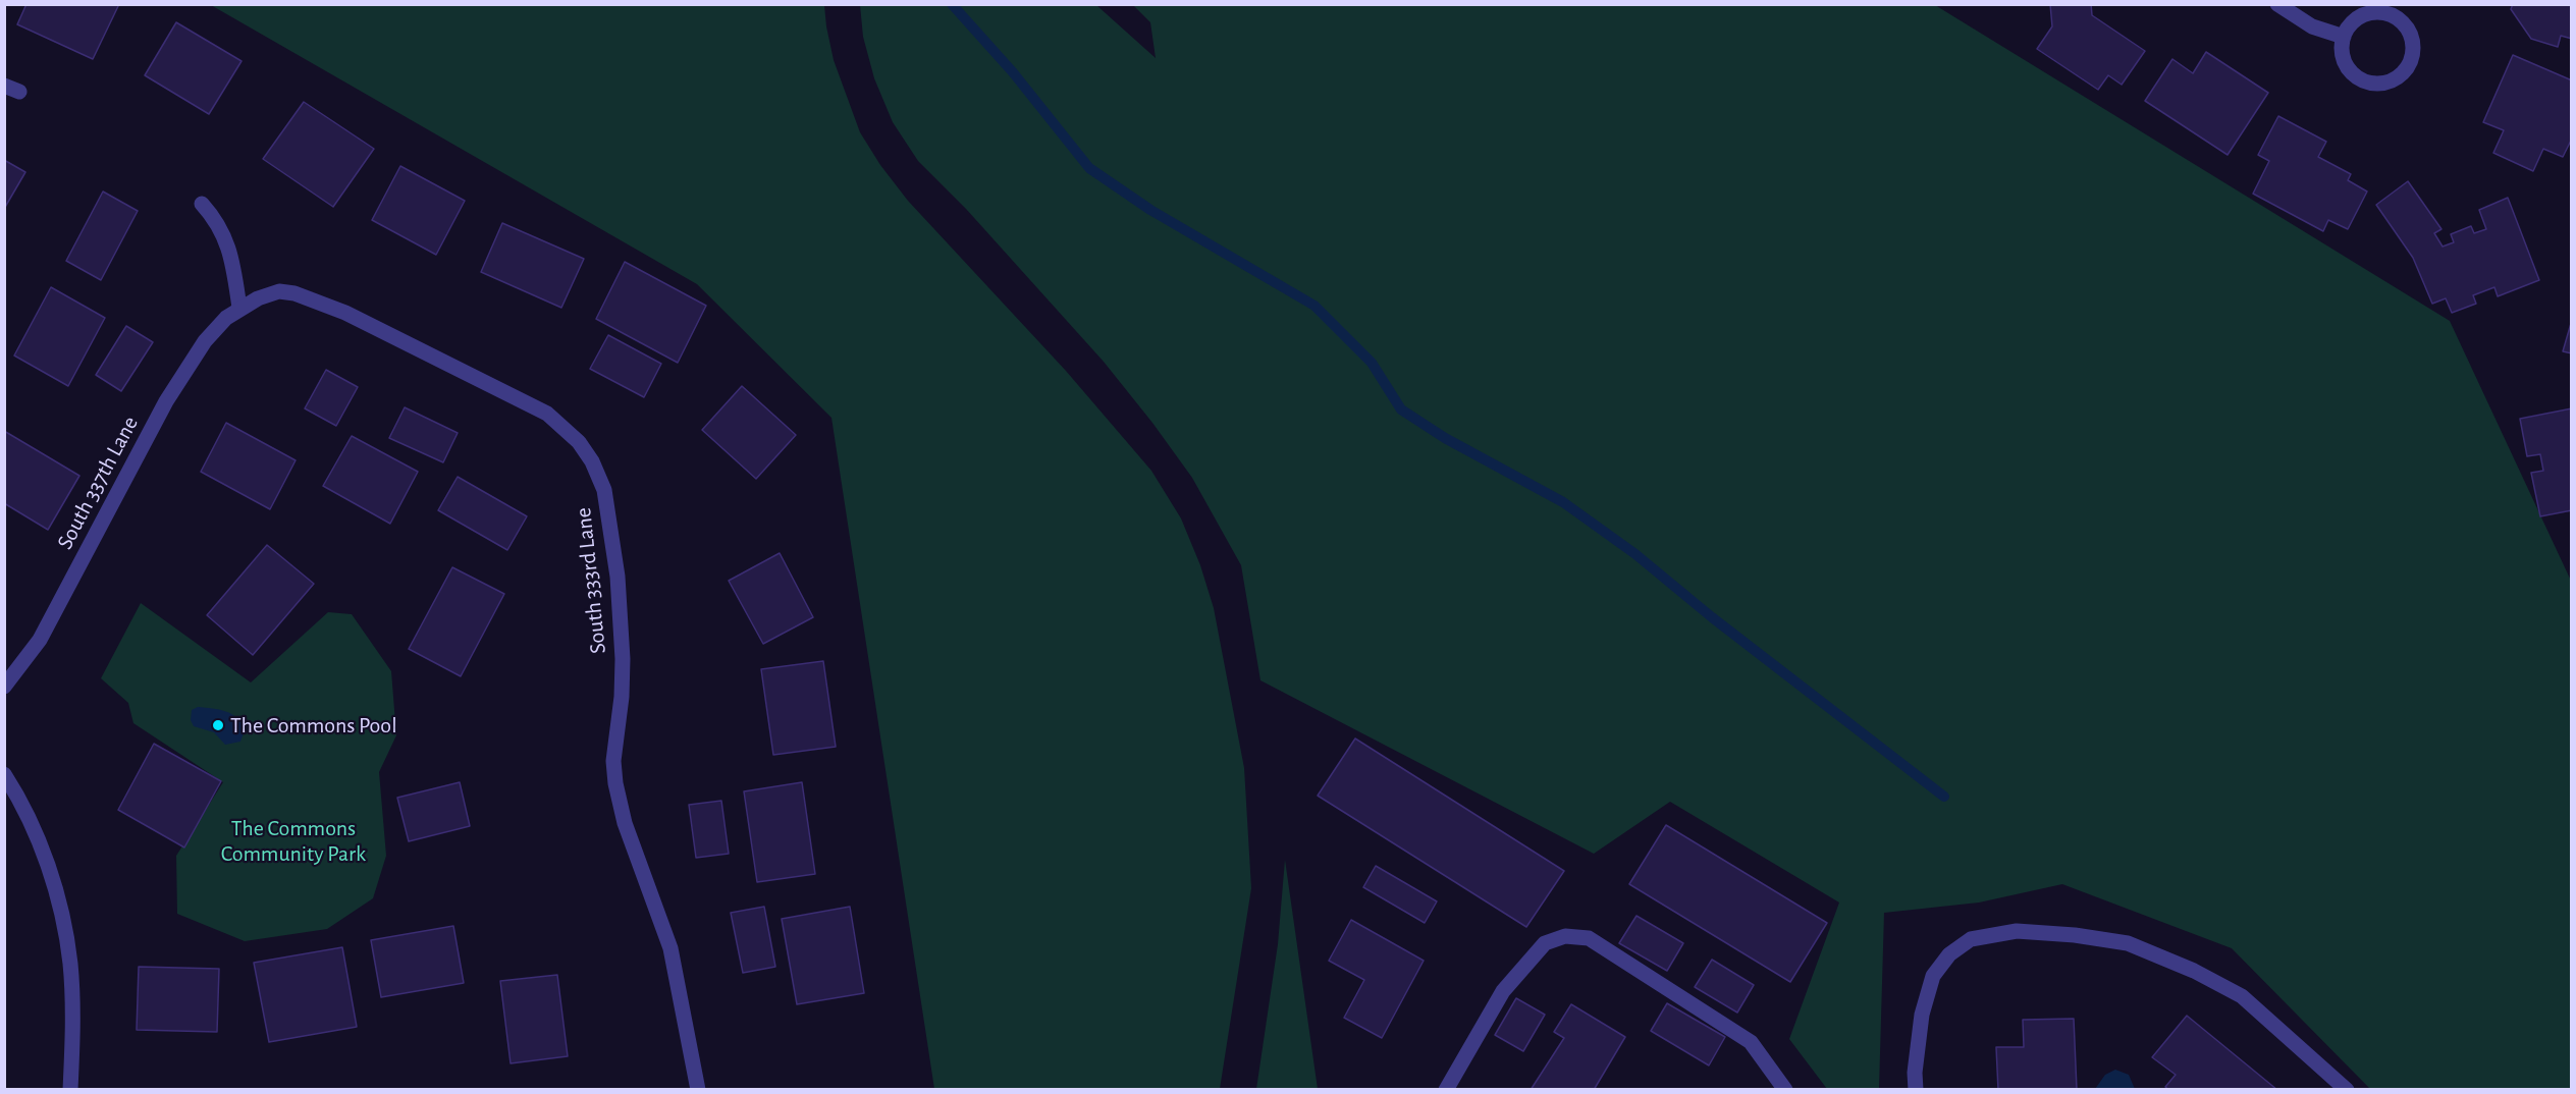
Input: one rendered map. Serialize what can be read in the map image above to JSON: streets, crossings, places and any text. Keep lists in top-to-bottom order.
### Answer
{
  "streets": {
    "street": ["South 337th Lane", "South 333rd Lane"]
  },
  "crossings": [
    ["South 337th Lane", "South 333rd Lane"]
  ],
  "parks": ["The Commons Community Park"],
  "places": ["The Commons Pool"]
}
